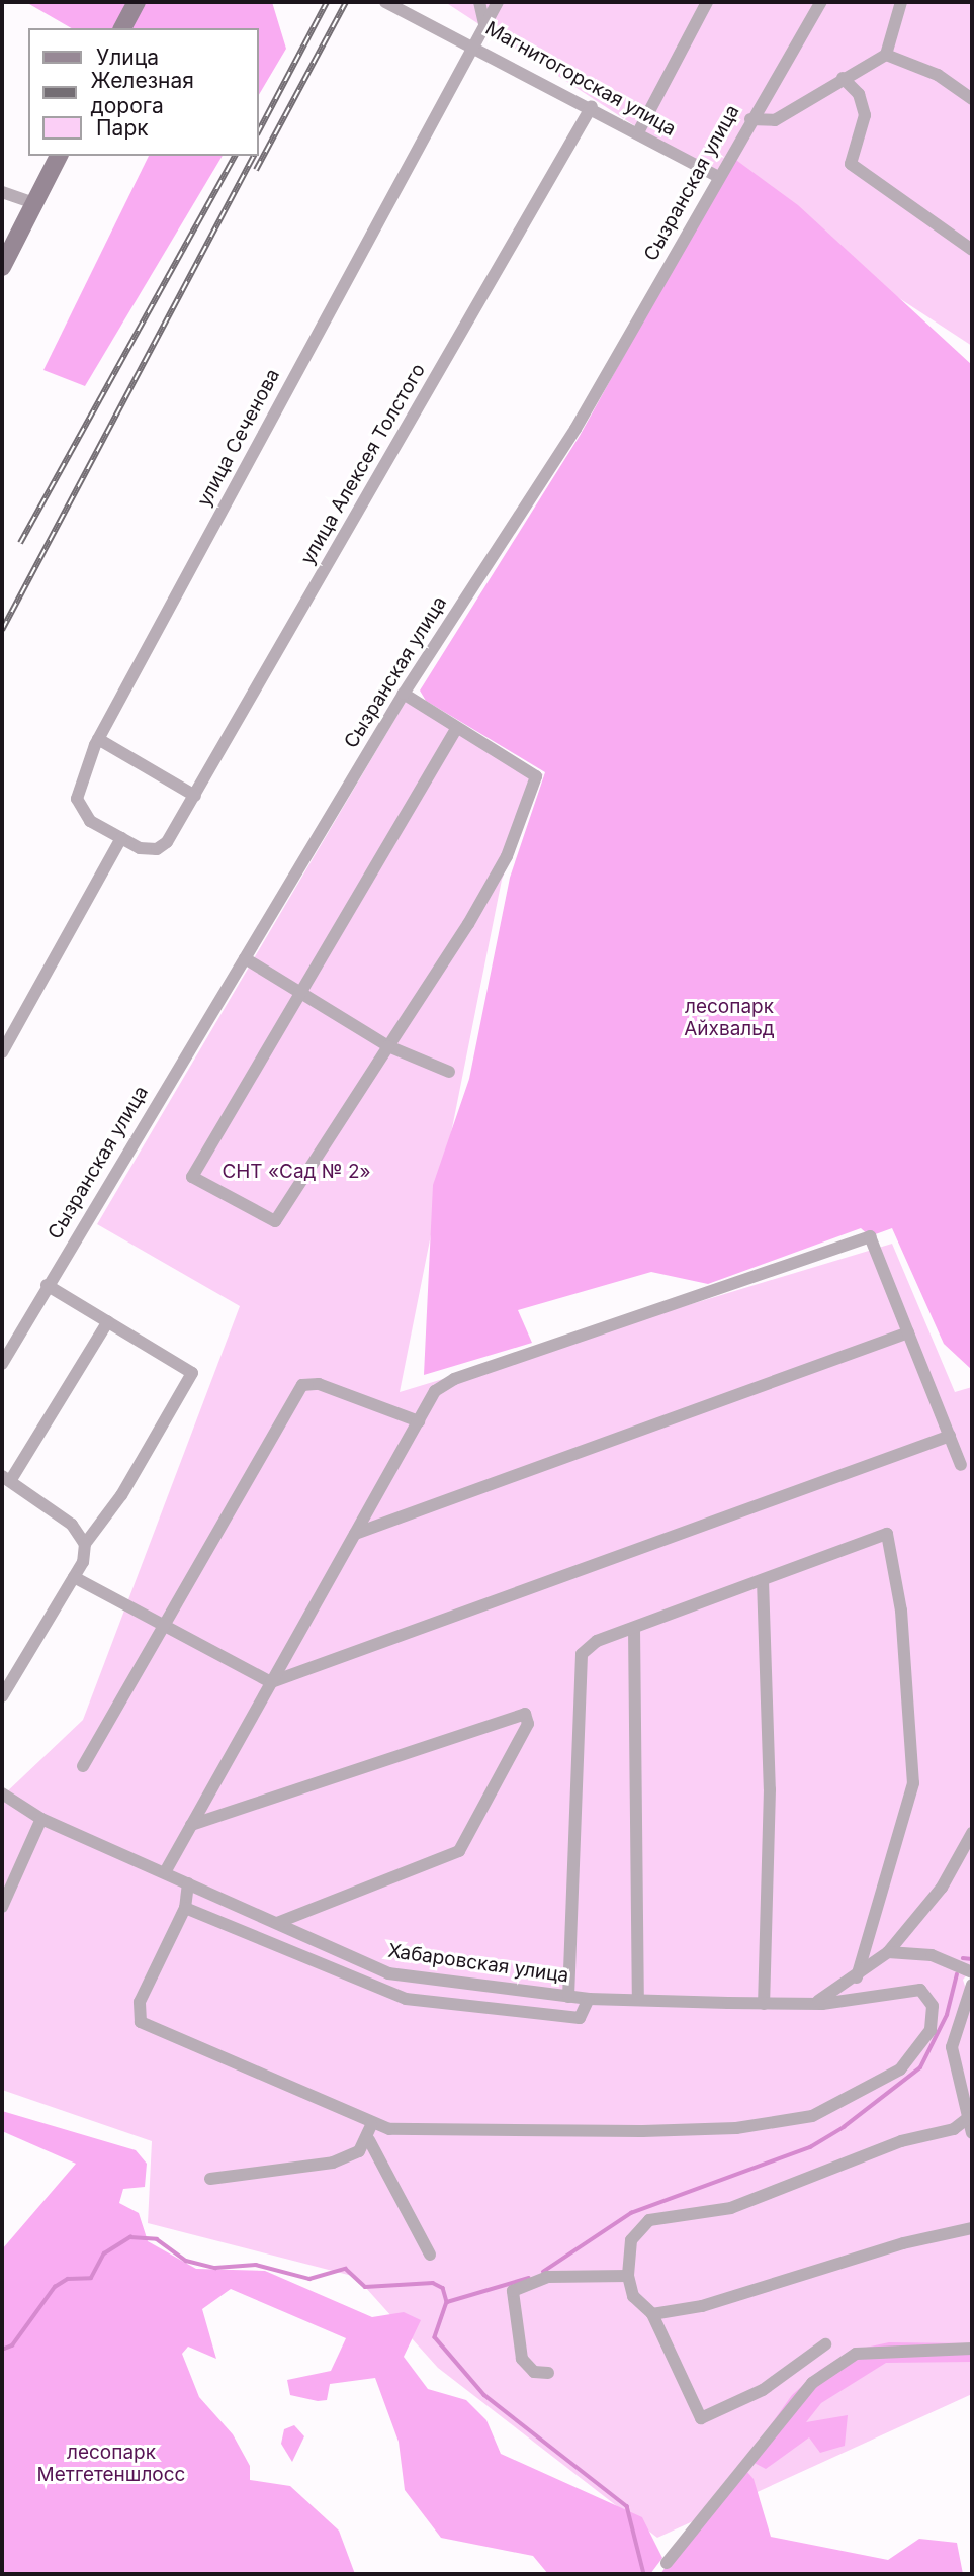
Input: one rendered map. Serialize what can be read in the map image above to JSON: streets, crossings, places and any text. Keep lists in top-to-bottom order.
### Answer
{
  "streets": {
    "street": [
      "Магнитогорская улица",
      "Сызранская улица",
      "улица Сеченова",
      "улица Алексея Толстого",
      "Хабаровская улица"
    ]
  },
  "crossings": [
    ["Магнитогорская улица", "Сызранская улица"],
    ["Магнитогорская улица", "улица Сеченова"],
    ["Магнитогорская улица", "улица Алексея Толстого"],
    ["улица Сеченова", "улица Алексея Толстого"]
  ],
  "parks": ["лесопарк Айхвальд", "СНТ «Сад № 2»", "лесопарк Метгетеншлосс"],
  "legend": ["Улица", "Железная дорога", "Парк"]
}
